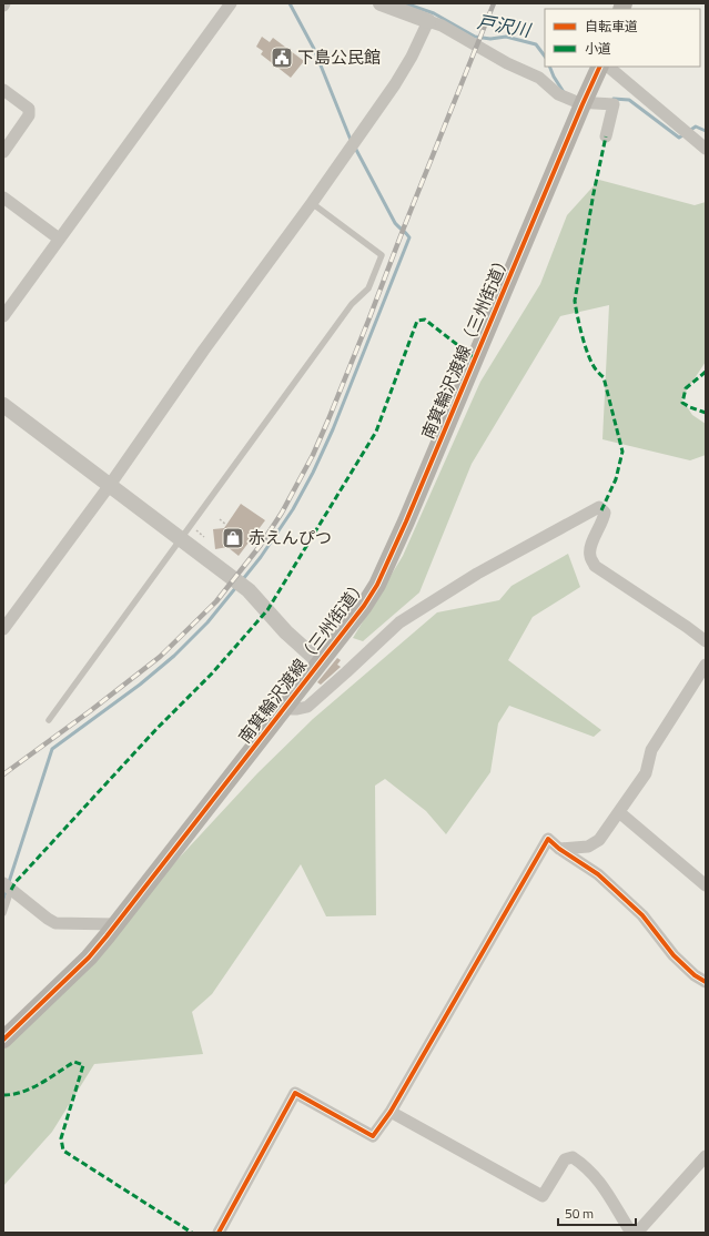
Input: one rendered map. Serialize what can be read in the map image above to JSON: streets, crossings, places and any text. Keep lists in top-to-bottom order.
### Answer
{
  "streets": {
    "main road": ["南箕輪沢渡線（三州街道）"]
  },
  "water": ["戸沢川"],
  "places": {
    "public building": ["下島公民館"],
    "shop": ["赤えんぴつ"]
  },
  "legend": ["自転車道", "小道"],
  "scale_bar": "50 m"
}
